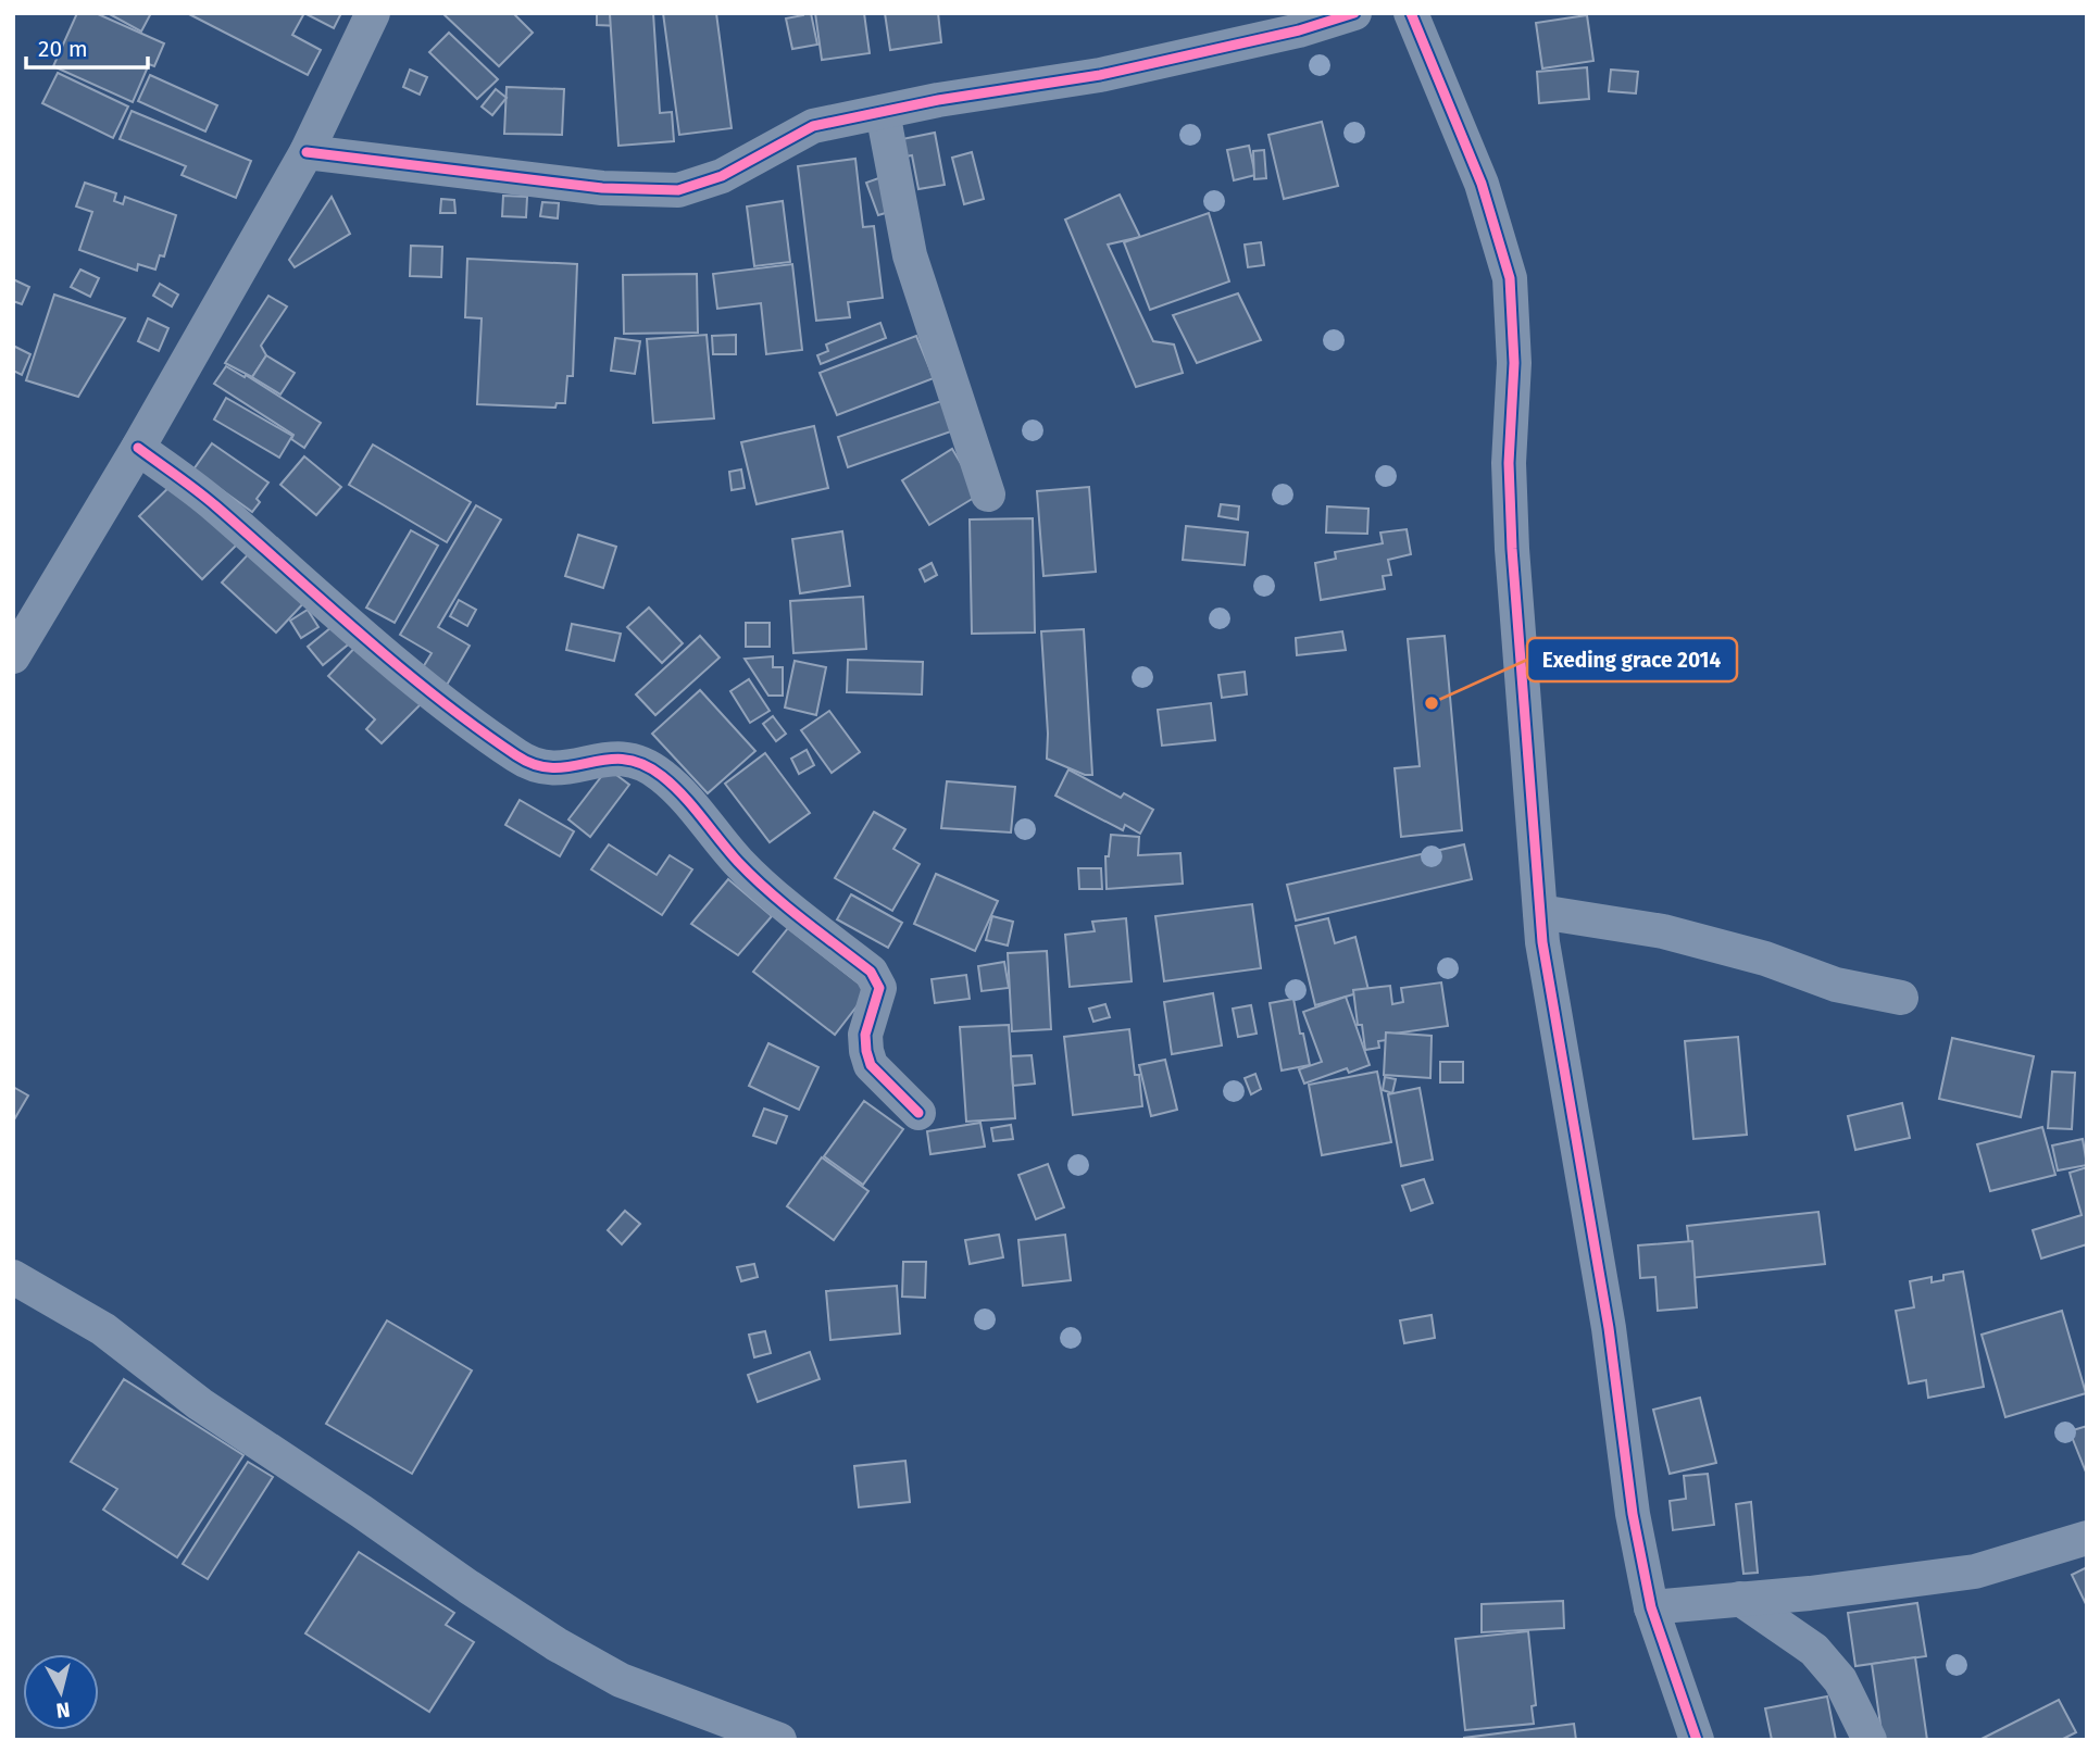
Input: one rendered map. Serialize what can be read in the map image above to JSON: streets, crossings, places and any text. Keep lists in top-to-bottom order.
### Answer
{
  "places": ["Exeding grace 2014"],
  "scale_bar": "20 m",
  "north": "bottom"
}
